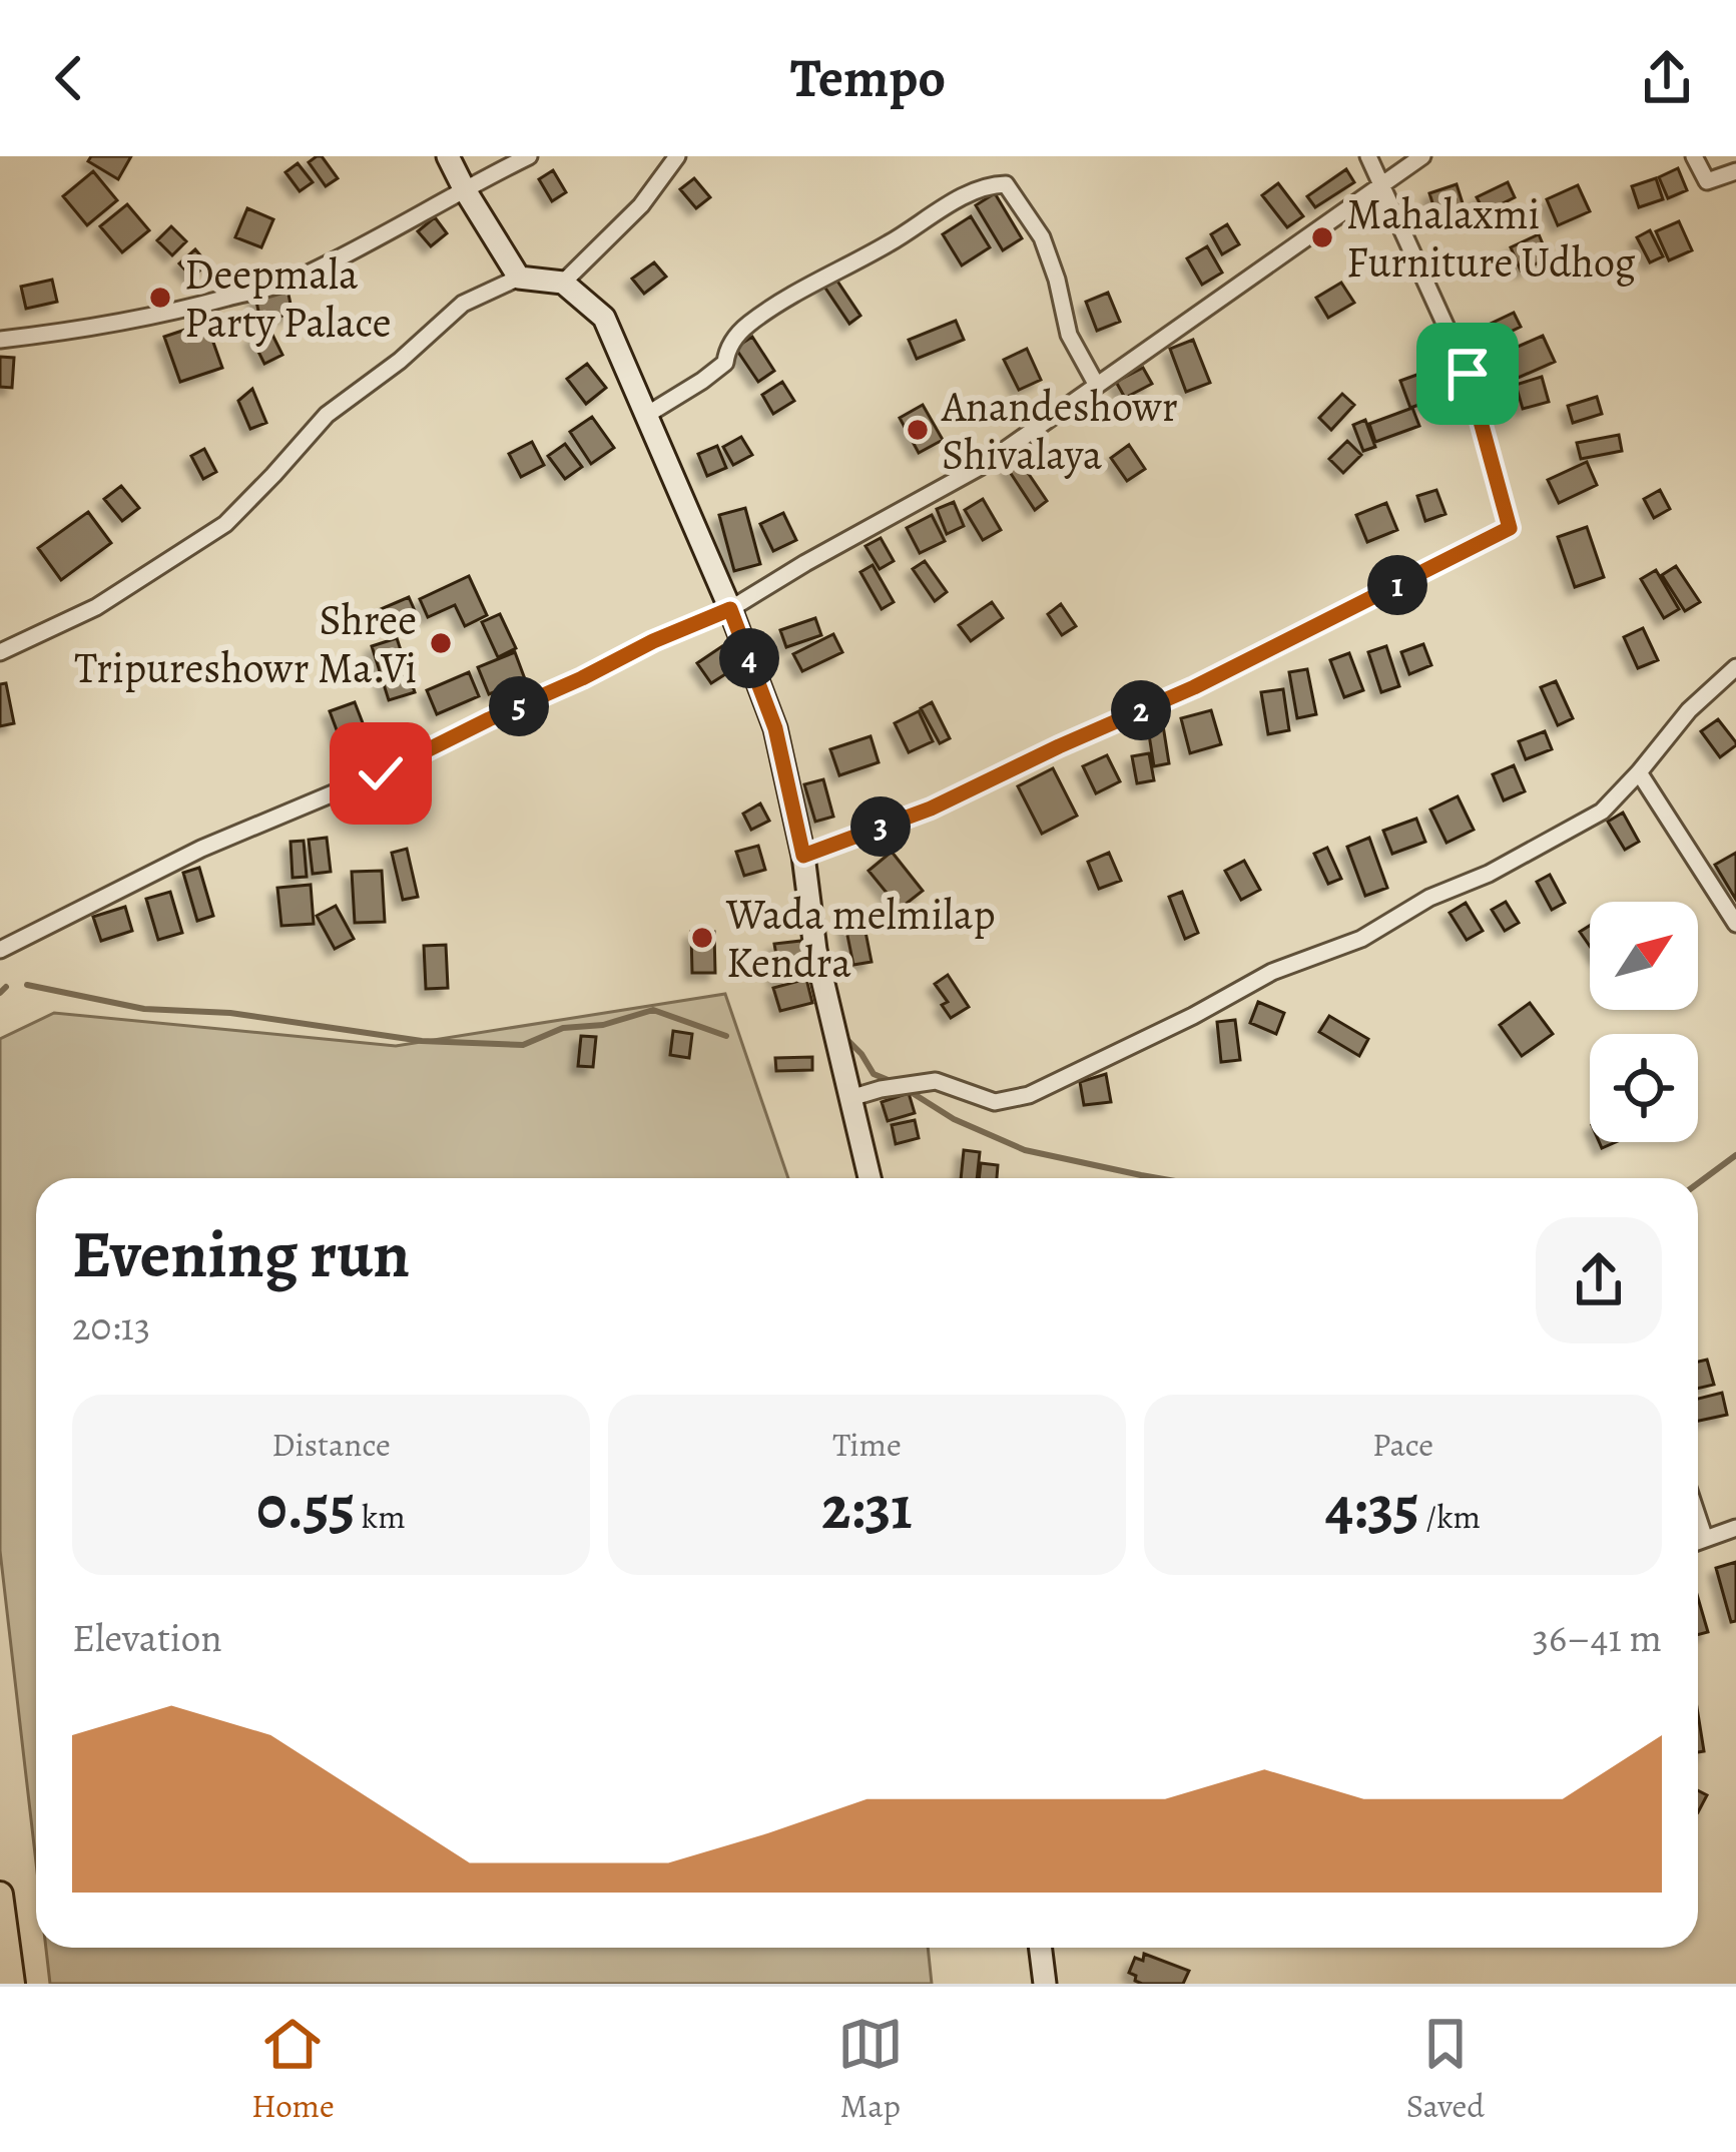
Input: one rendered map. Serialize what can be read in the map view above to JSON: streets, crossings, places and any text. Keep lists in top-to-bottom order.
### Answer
{
  "places": [
    "Mahalaxmi Furniture Udhog",
    "Deepmala Party Palace",
    "Anandeshowr Shivalaya",
    "Shree Tripureshowr Ma.Vi",
    "Wada melmilap Kendra"
  ],
  "north": "top right",
  "page": {
    "header": "Tempo",
    "pins": [
      "1",
      "4",
      "5",
      "2",
      "3"
    ],
    "heading": ["Evening run", "20:13"],
    "stats": [
      ["Distance", "0.55 km"],
      ["Time", "2:31"],
      ["Pace", "4:35 /km"]
    ],
    "chart": ["Elevation", "36–41 m"],
    "tabs": ["Home", "Map", "Saved"]
  }
}
